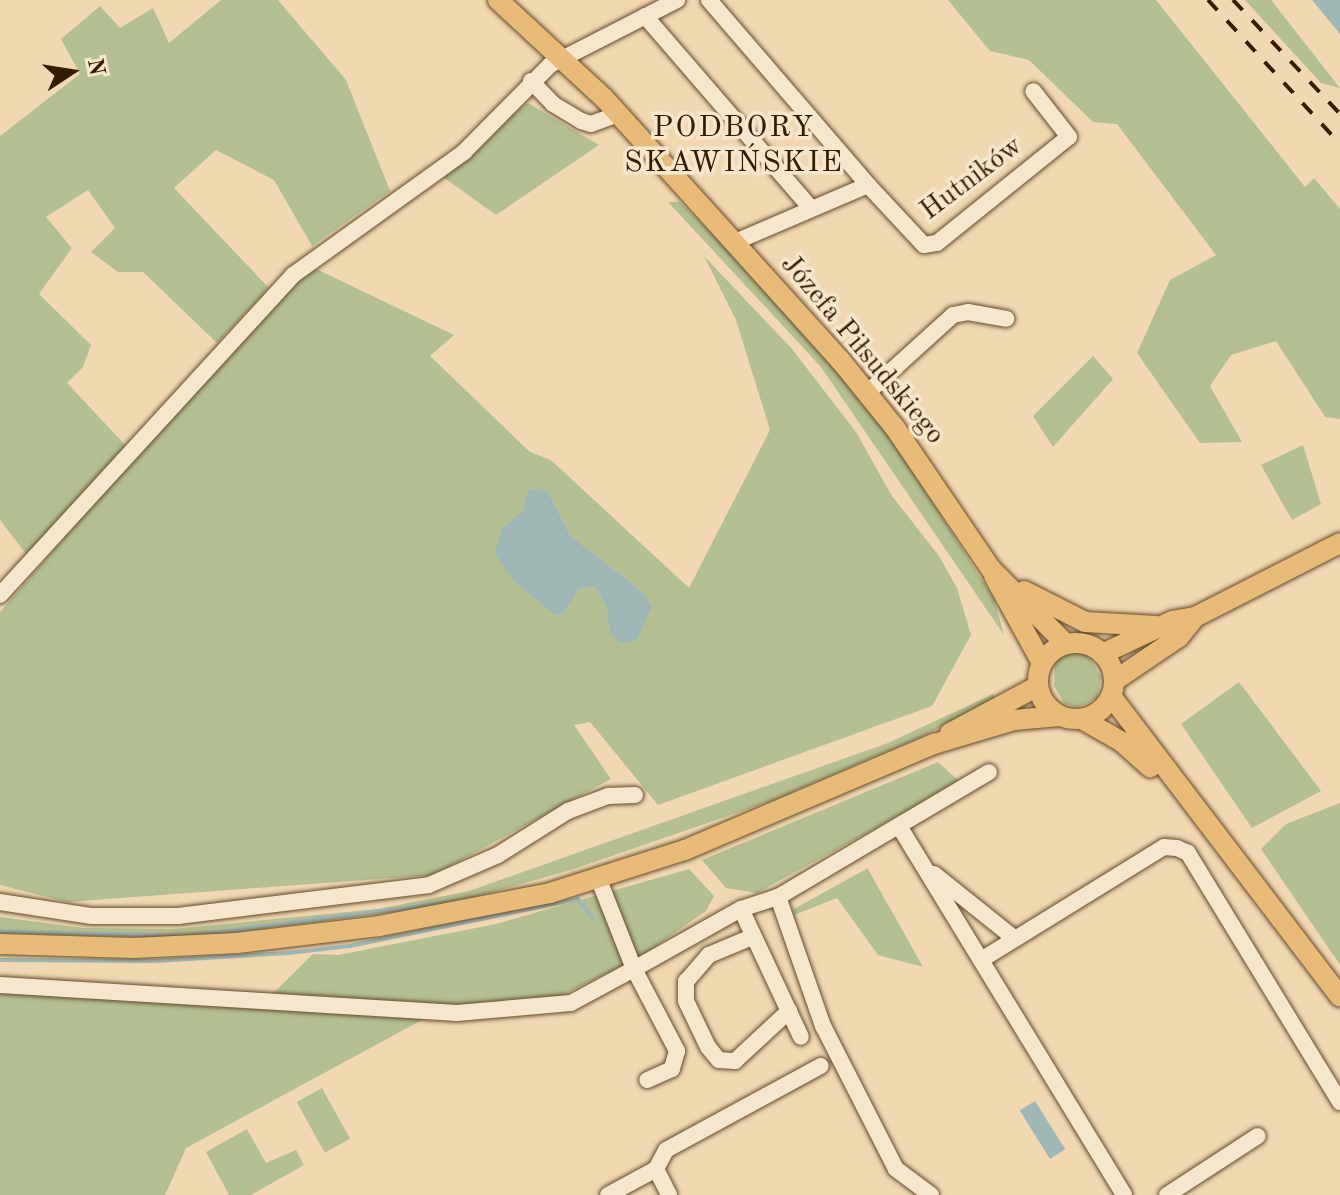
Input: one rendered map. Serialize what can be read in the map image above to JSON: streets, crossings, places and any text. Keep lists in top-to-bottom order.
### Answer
{
  "streets": {
    "main road": ["Józefa Piłsudskiego"],
    "street": ["Hutników"]
  },
  "districts": ["PODBORY SKAWIŃSKIE"],
  "north": "right"
}
